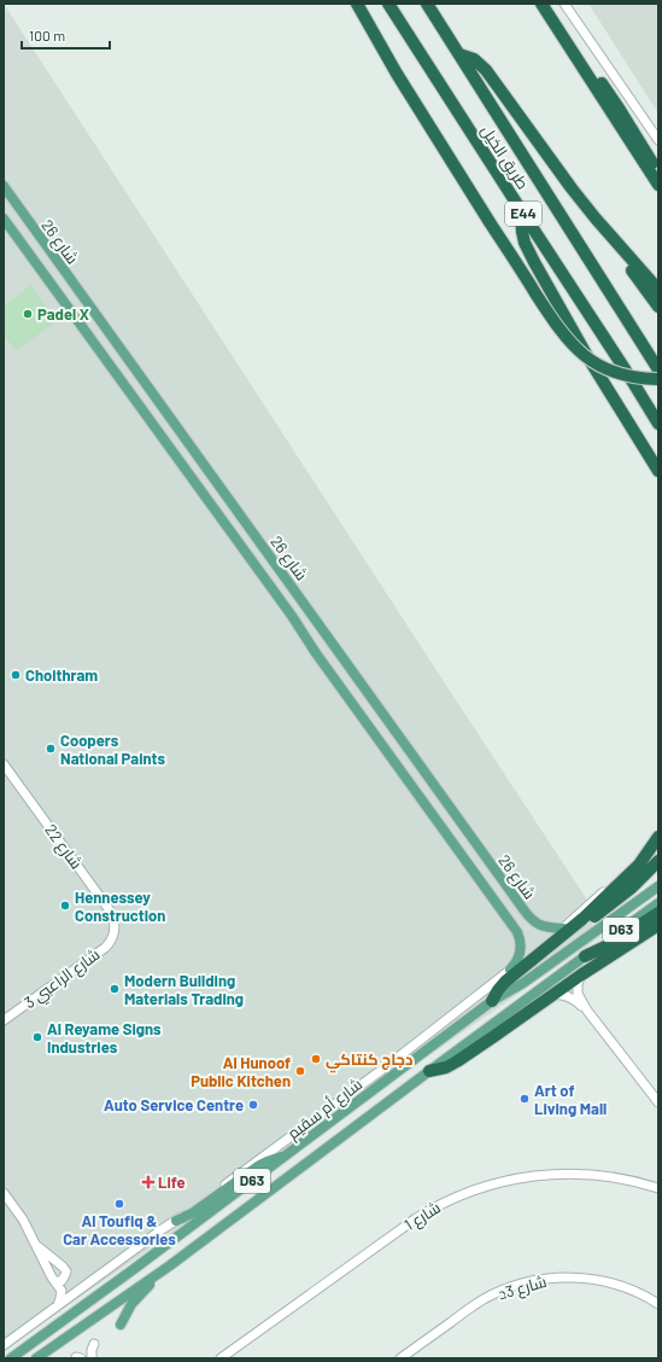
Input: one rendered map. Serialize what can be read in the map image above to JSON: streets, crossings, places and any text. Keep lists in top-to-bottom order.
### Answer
{
  "streets": {
    "highway": ["طريق الخيل", "E44"],
    "main road": ["شارع 26", "D63", "شارع أم سقيم"],
    "street": [
      "شارع 22",
      "شارع الراعبي 3",
      "شارع 1",
      "شارع 3د"
    ]
  },
  "crossings": [
    ["شارع 22", "شارع الراعبي 3"]
  ],
  "places": {
    "other": [
      "Padel X",
      "Choithram",
      "Coopers National Paints",
      "Hennessey Construction",
      "Modern Building Materials Trading",
      "Al Reyame Signs Industries",
      "دجاج كنتاكي",
      "Al Hunoof Public Kitchen",
      "Art of Living Mall",
      "Auto Service Centre",
      "Al Toufiq & Car Accessories"
    ],
    "health": ["Life"]
  },
  "scale_bar": "100 m"
}
